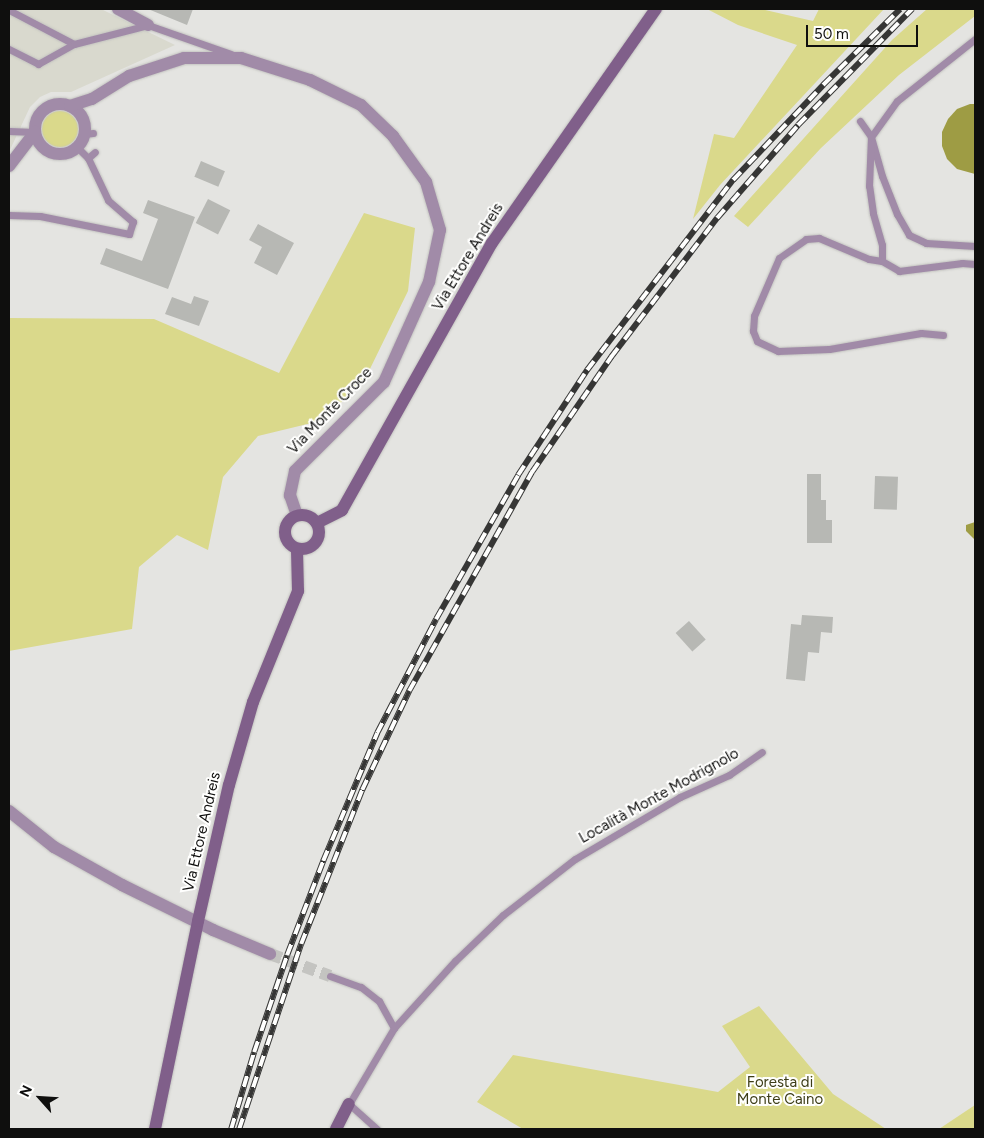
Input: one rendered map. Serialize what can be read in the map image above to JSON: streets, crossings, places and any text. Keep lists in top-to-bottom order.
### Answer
{
  "streets": {
    "street": ["Via Ettore Andreis", "Via Monte Croce"],
    "lane": ["Località Monte Modrignolo"]
  },
  "crossings": [
    ["Via Ettore Andreis", "Via Monte Croce"]
  ],
  "parks": ["Foresta di Monte Caino"],
  "scale_bar": "50 m",
  "north": "top left"
}
